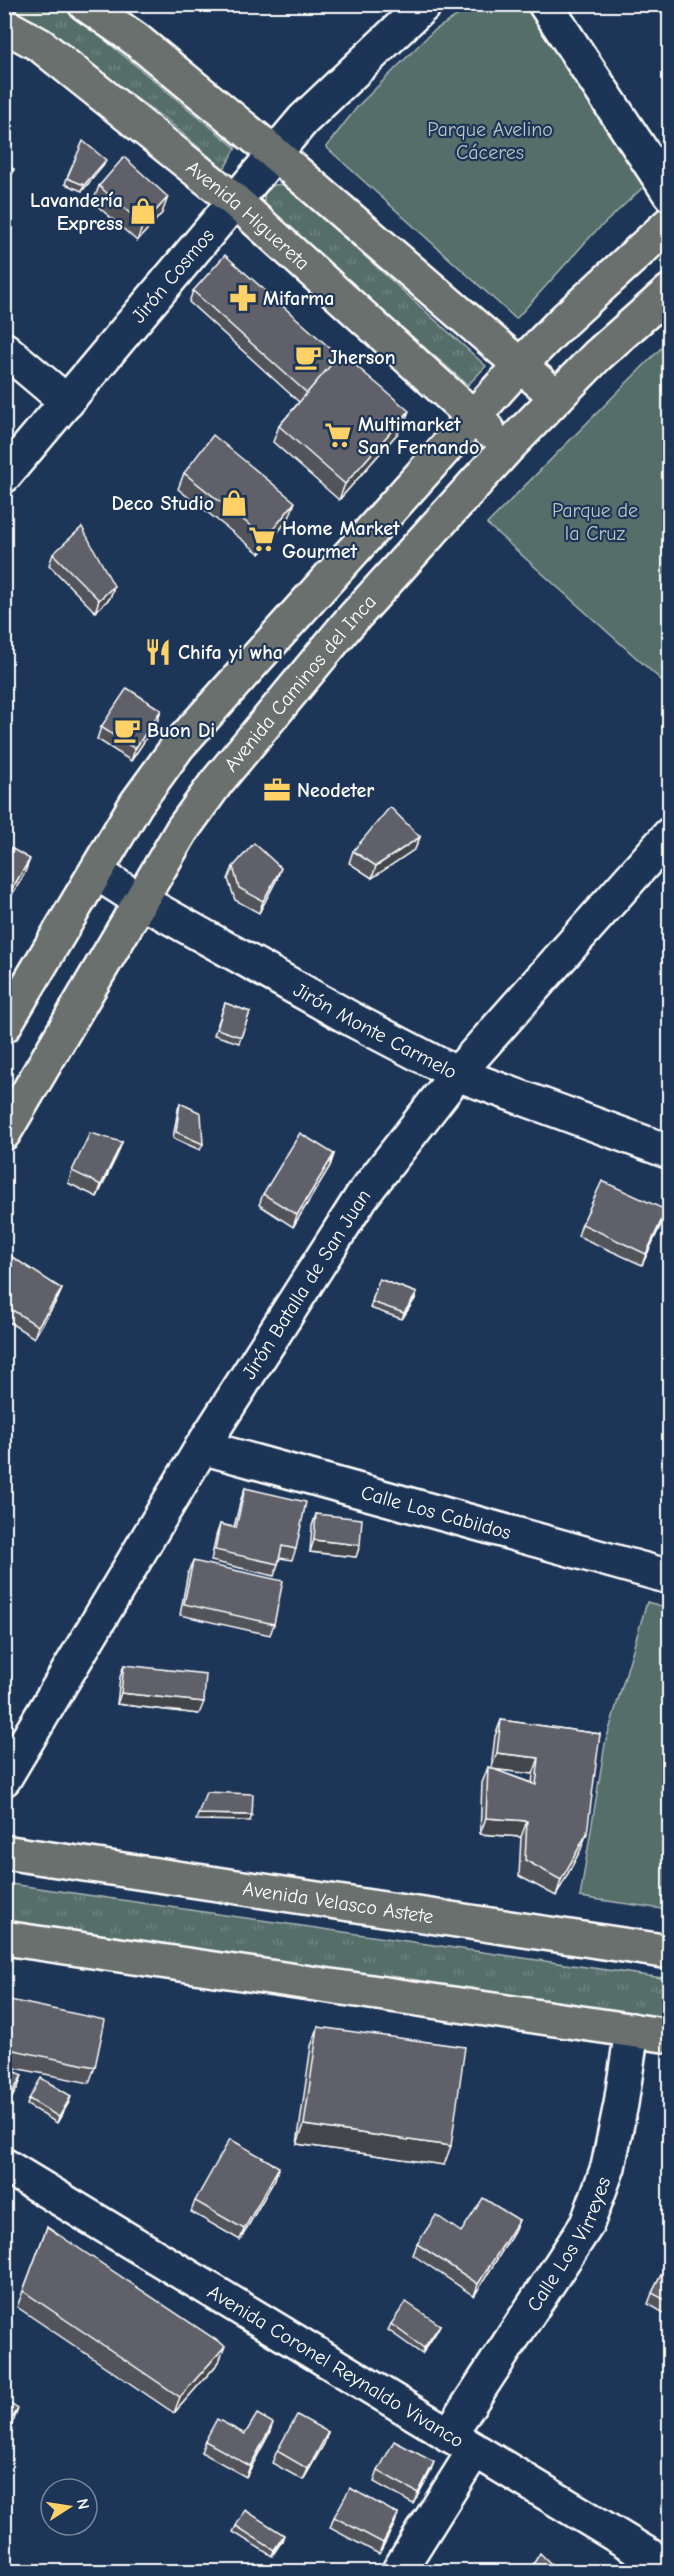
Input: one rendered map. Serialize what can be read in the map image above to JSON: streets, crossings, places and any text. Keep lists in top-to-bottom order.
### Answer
{
  "streets": {
    "main road": ["Avenida Higuereta", "Avenida Caminos del Inca", "Avenida Velasco Astete"],
    "street": [
      "Jirón Cosmos",
      "Jirón Monte Carmelo",
      "Jirón Batalla de San Juan",
      "Calle Los Cabildos",
      "Calle Los Virreyes",
      "Avenida Coronel Reynaldo Vivanco"
    ]
  },
  "crossings": [
    ["Avenida Higuereta", "Jirón Cosmos"],
    ["Avenida Higuereta", "Avenida Caminos del Inca"],
    ["Avenida Caminos del Inca", "Jirón Monte Carmelo"],
    ["Jirón Monte Carmelo", "Jirón Batalla de San Juan"],
    ["Jirón Batalla de San Juan", "Calle Los Cabildos"],
    ["Calle Los Virreyes", "Avenida Coronel Reynaldo Vivanco"]
  ],
  "parks": ["Parque Avelino Cáceres", "Parque de la Cruz"],
  "places": {
    "shop": ["Lavandería Express", "Deco Studio"],
    "pharmacy": ["Mifarma"],
    "cafe": ["Jherson", "Buon Di"],
    "supermarket": ["Multimarket San Fernando", "Home Market Gourmet"],
    "restaurant": ["Chifa yi wha"],
    "office": ["Neodeter"]
  },
  "north": "right"
}
